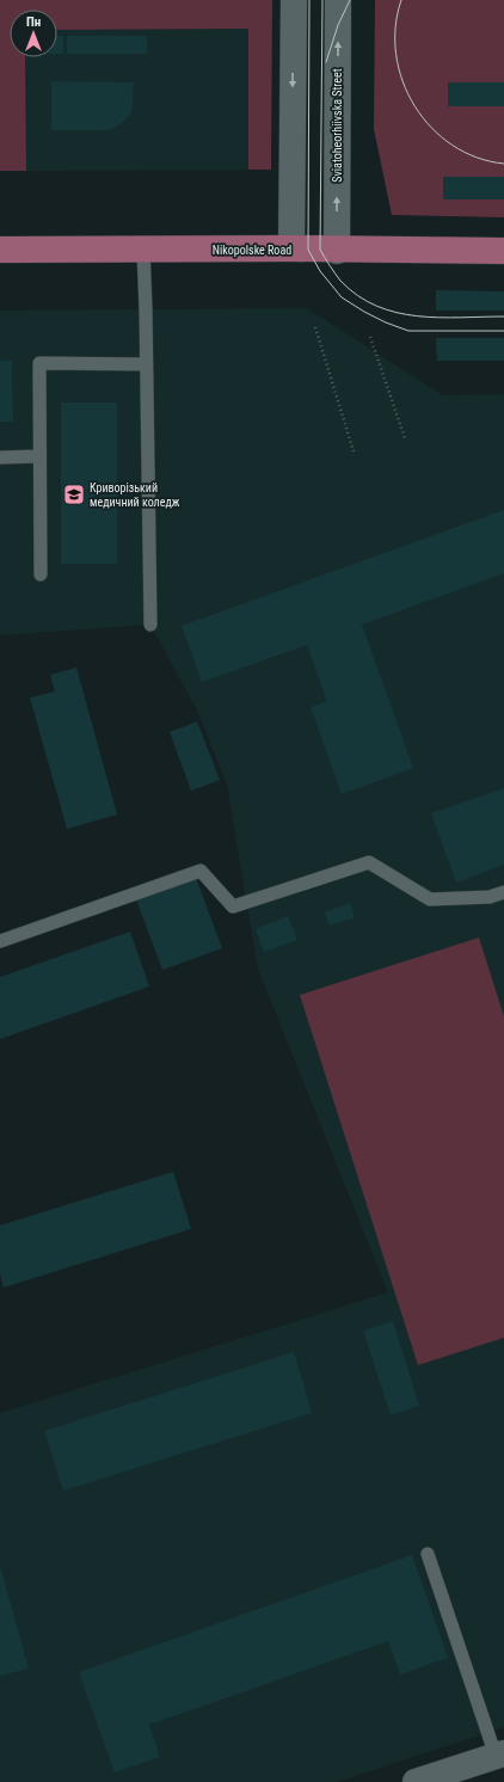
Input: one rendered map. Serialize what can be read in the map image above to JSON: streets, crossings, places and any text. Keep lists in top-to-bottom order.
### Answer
{
  "streets": {
    "main road": ["Sviatoheorhiivska Street", "Nikopolske Road"]
  },
  "crossings": [
    ["Sviatoheorhiivska Street", "Nikopolske Road"]
  ],
  "places": {
    "school or university": ["Криворізький медичний коледж"]
  },
  "north": "top"
}
